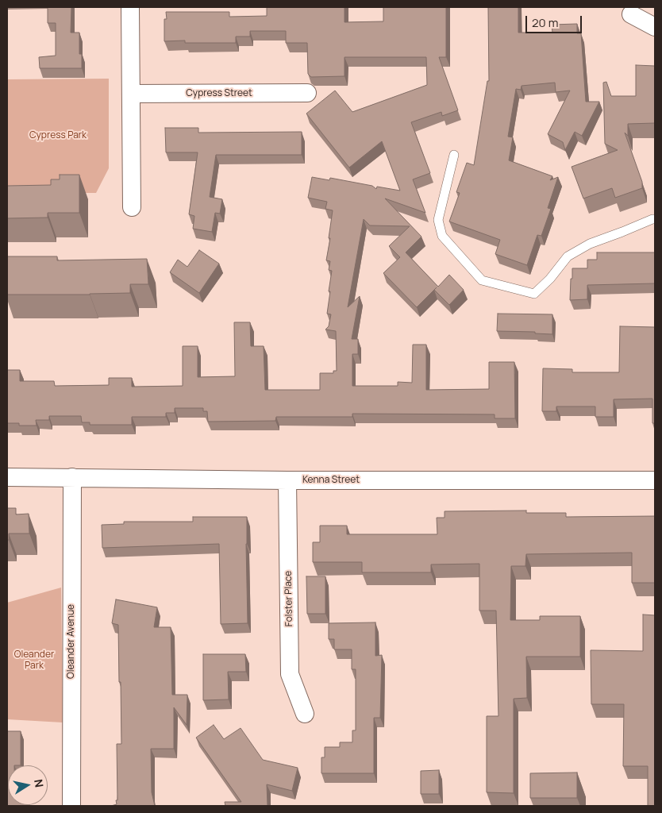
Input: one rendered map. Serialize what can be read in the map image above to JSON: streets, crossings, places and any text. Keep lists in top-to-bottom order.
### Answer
{
  "streets": {
    "street": [
      "Cypress Street",
      "Kenna Street",
      "Folster Place",
      "Oleander Avenue"
    ]
  },
  "crossings": [
    ["Kenna Street", "Folster Place"],
    ["Kenna Street", "Oleander Avenue"]
  ],
  "parks": ["Cypress Park", "Oleander Park"],
  "scale_bar": "20 m",
  "north": "right"
}
